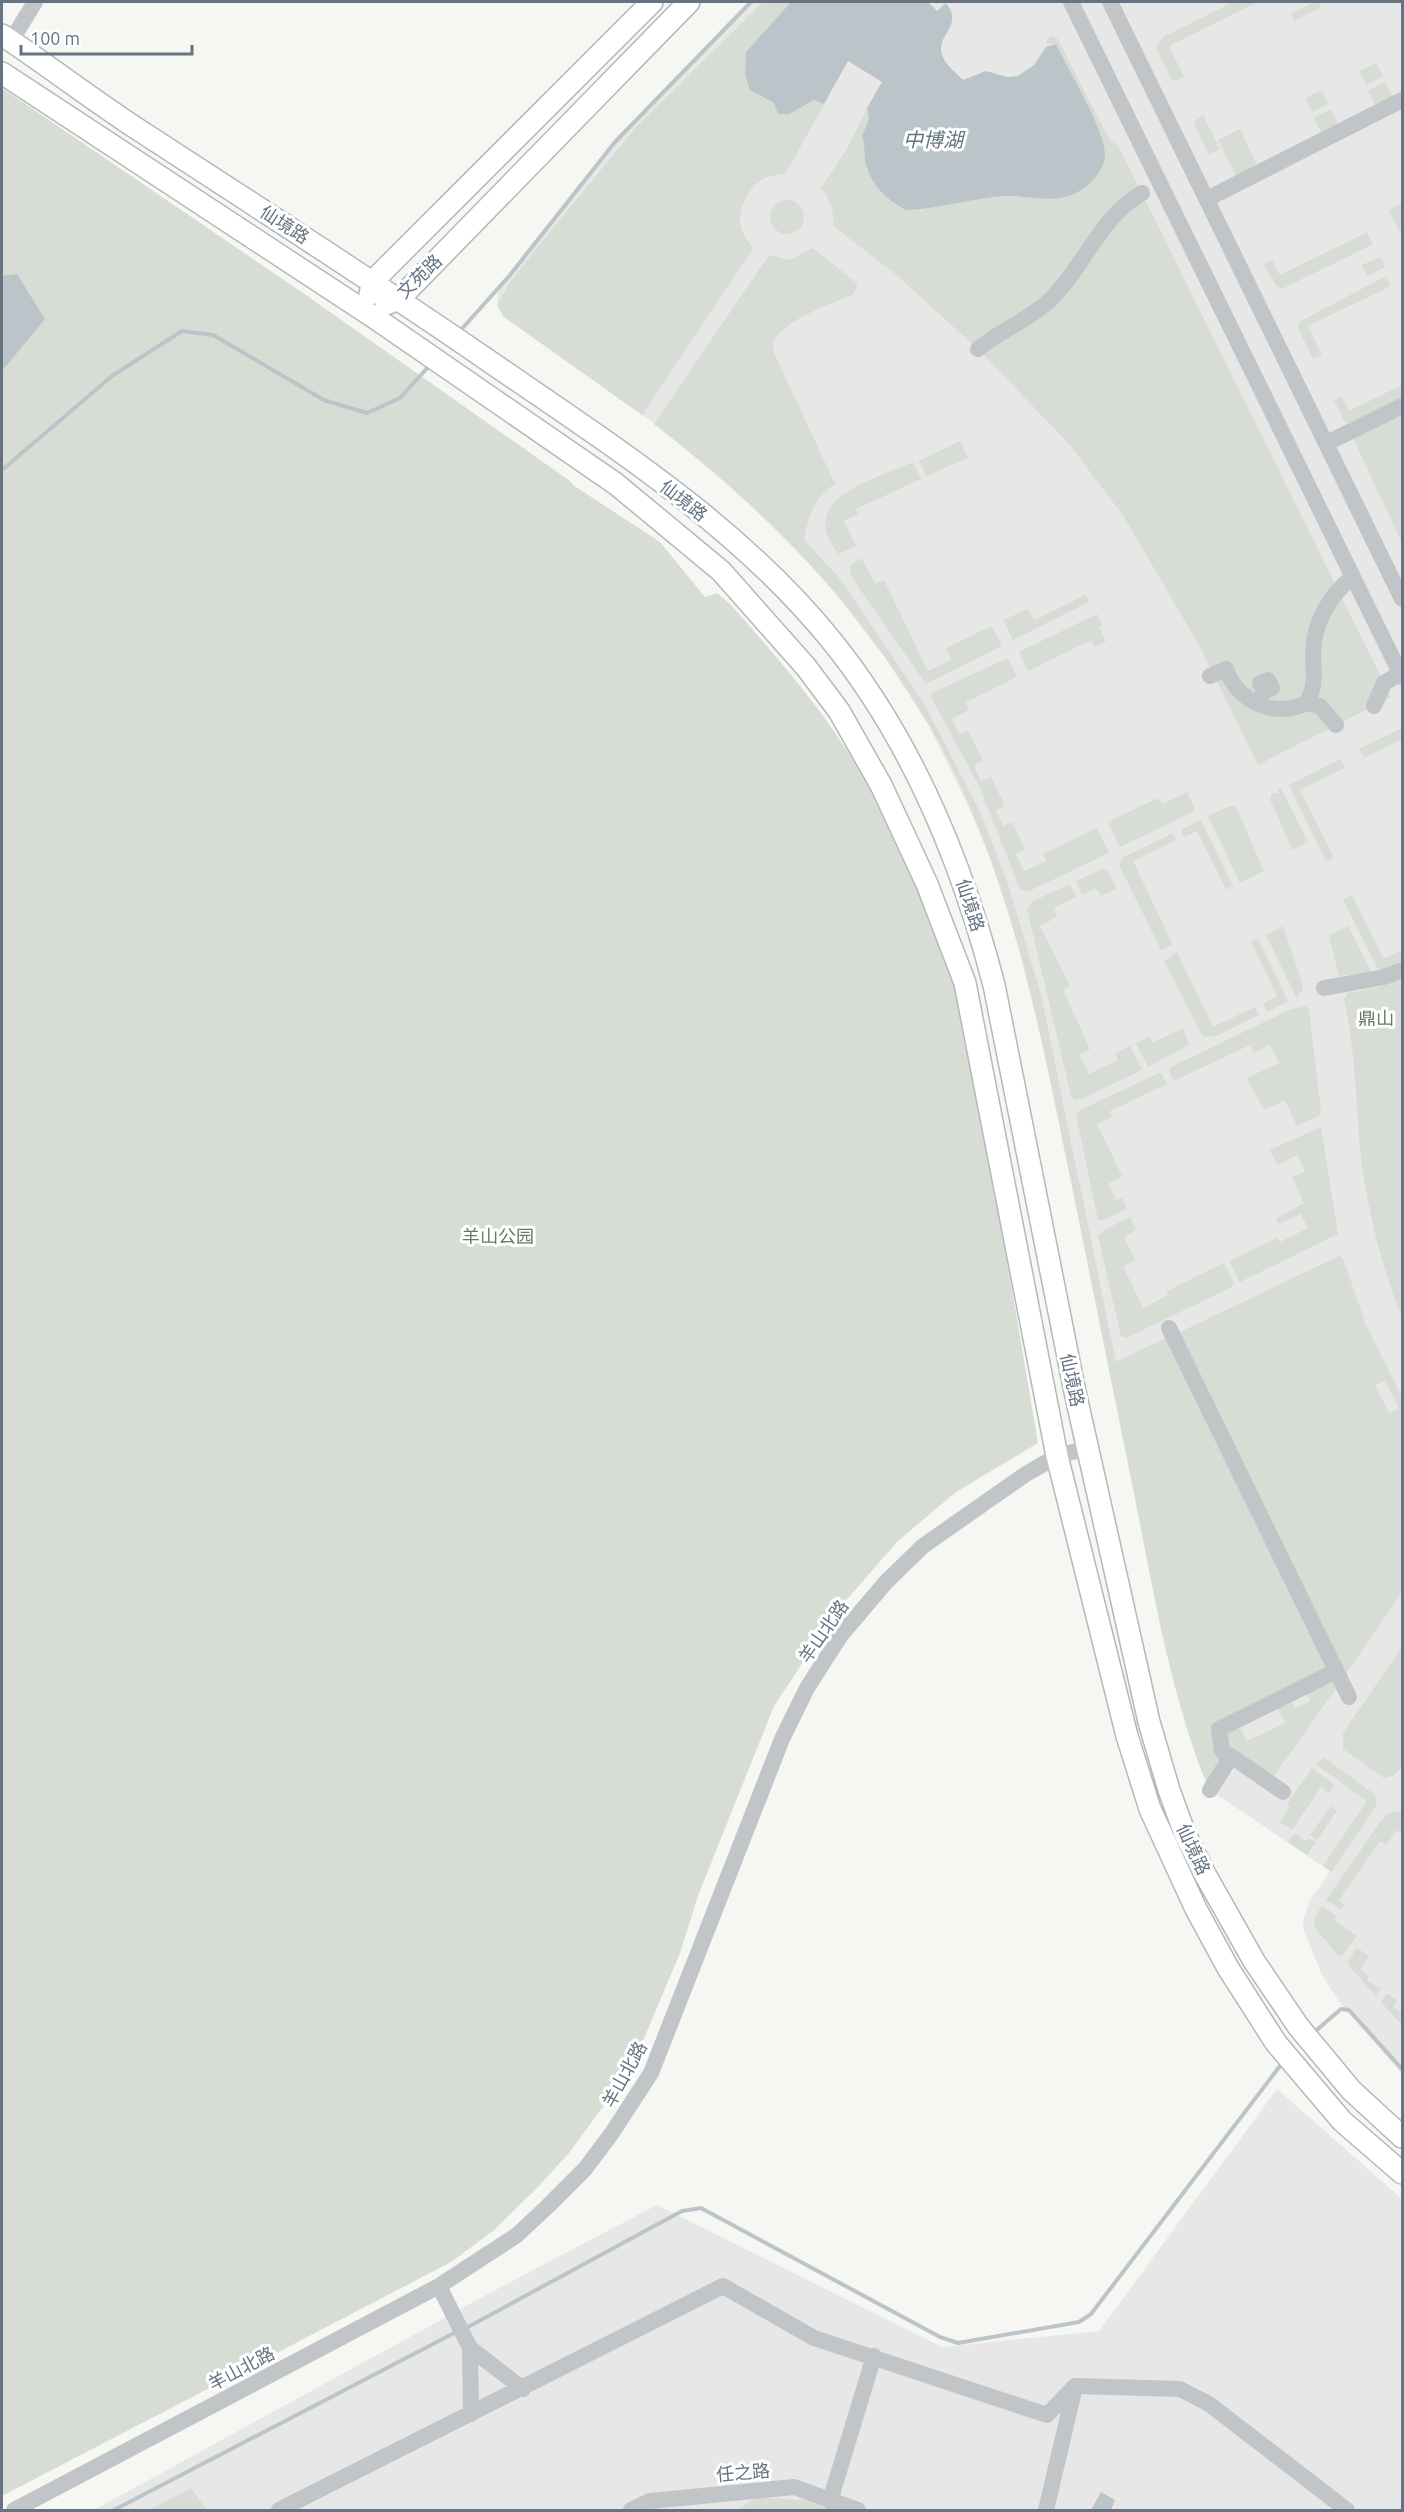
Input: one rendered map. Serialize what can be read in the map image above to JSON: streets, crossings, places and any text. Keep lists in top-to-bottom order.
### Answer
{
  "streets": {
    "main road": ["仙境路", "文苑路"],
    "street": ["羊山北路", "任之路"]
  },
  "crossings": [
    ["仙境路", "文苑路"],
    ["仙境路", "羊山北路"]
  ],
  "water": ["中博湖"],
  "parks": ["鼎山", "羊山公园"],
  "scale_bar": "100 m"
}
